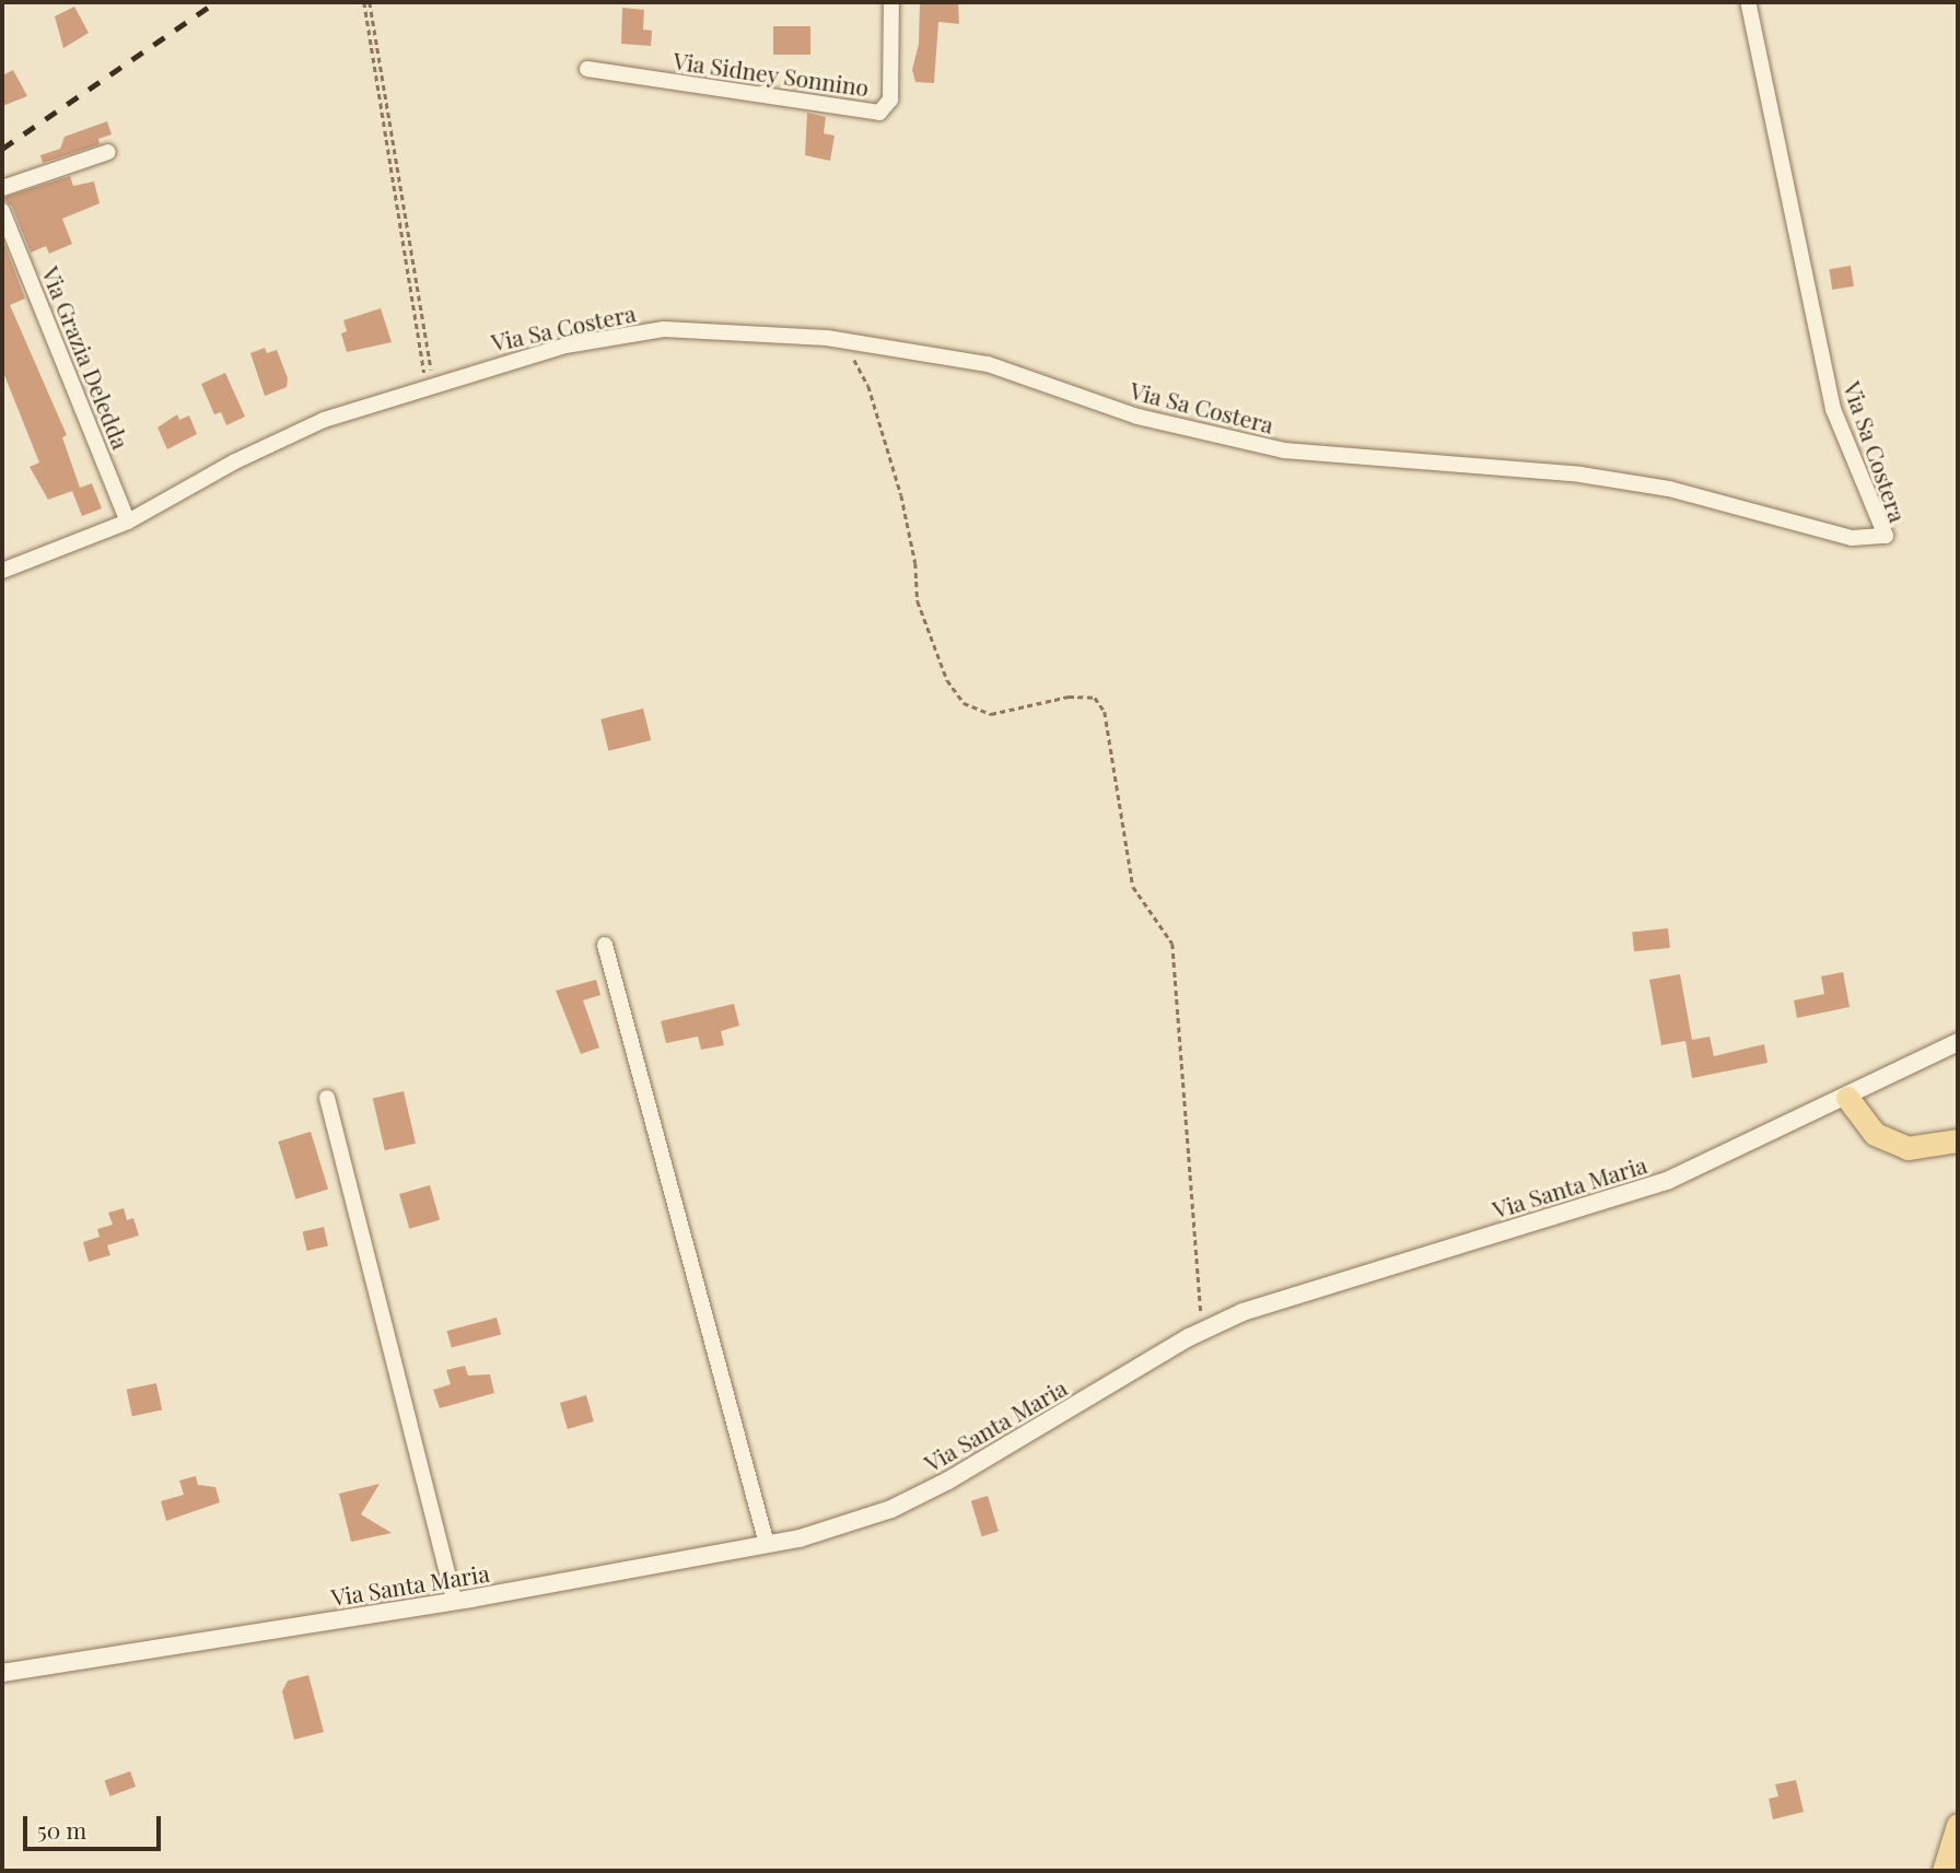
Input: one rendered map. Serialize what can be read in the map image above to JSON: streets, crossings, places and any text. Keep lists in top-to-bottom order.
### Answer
{
  "streets": {
    "street": [
      "Via Sidney Sonnino",
      "Via Sa Costera",
      "Via Grazia Deledda",
      "Via Santa Maria"
    ]
  },
  "crossings": [
    ["Via Sa Costera", "Via Grazia Deledda"]
  ],
  "scale_bar": "50 m"
}
